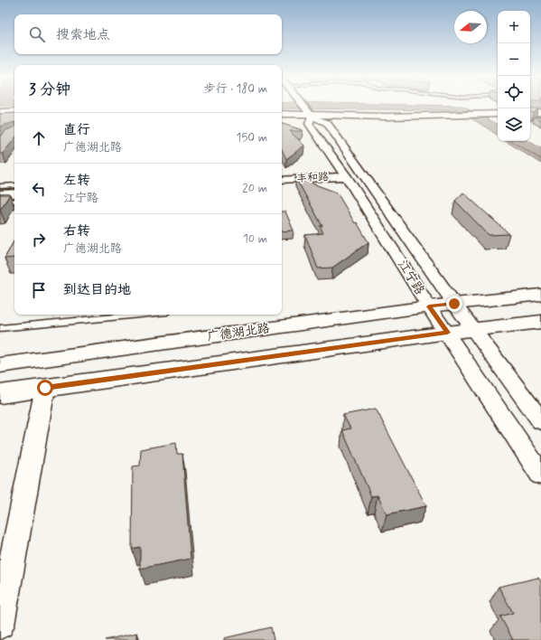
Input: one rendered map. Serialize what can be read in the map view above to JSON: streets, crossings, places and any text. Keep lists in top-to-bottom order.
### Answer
{
  "streets": {
    "main road": ["广德湖北路"],
    "street": ["丰和路", "江宁路"]
  },
  "crossings": [
    ["丰和路", "江宁路"],
    ["江宁路", "广德湖北路"]
  ],
  "north": "left",
  "page": {
    "map_buttons": ["+", "−"],
    "search": "搜索地点",
    "heading": ["3 分钟", "步行 · 180 m"],
    "list": [
      ["直行", "广德湖北路", "150 m"],
      ["左转", "江宁路", "20 m"],
      ["右转", "广德湖北路", "10 m"],
      "到达目的地"
    ]
  }
}
